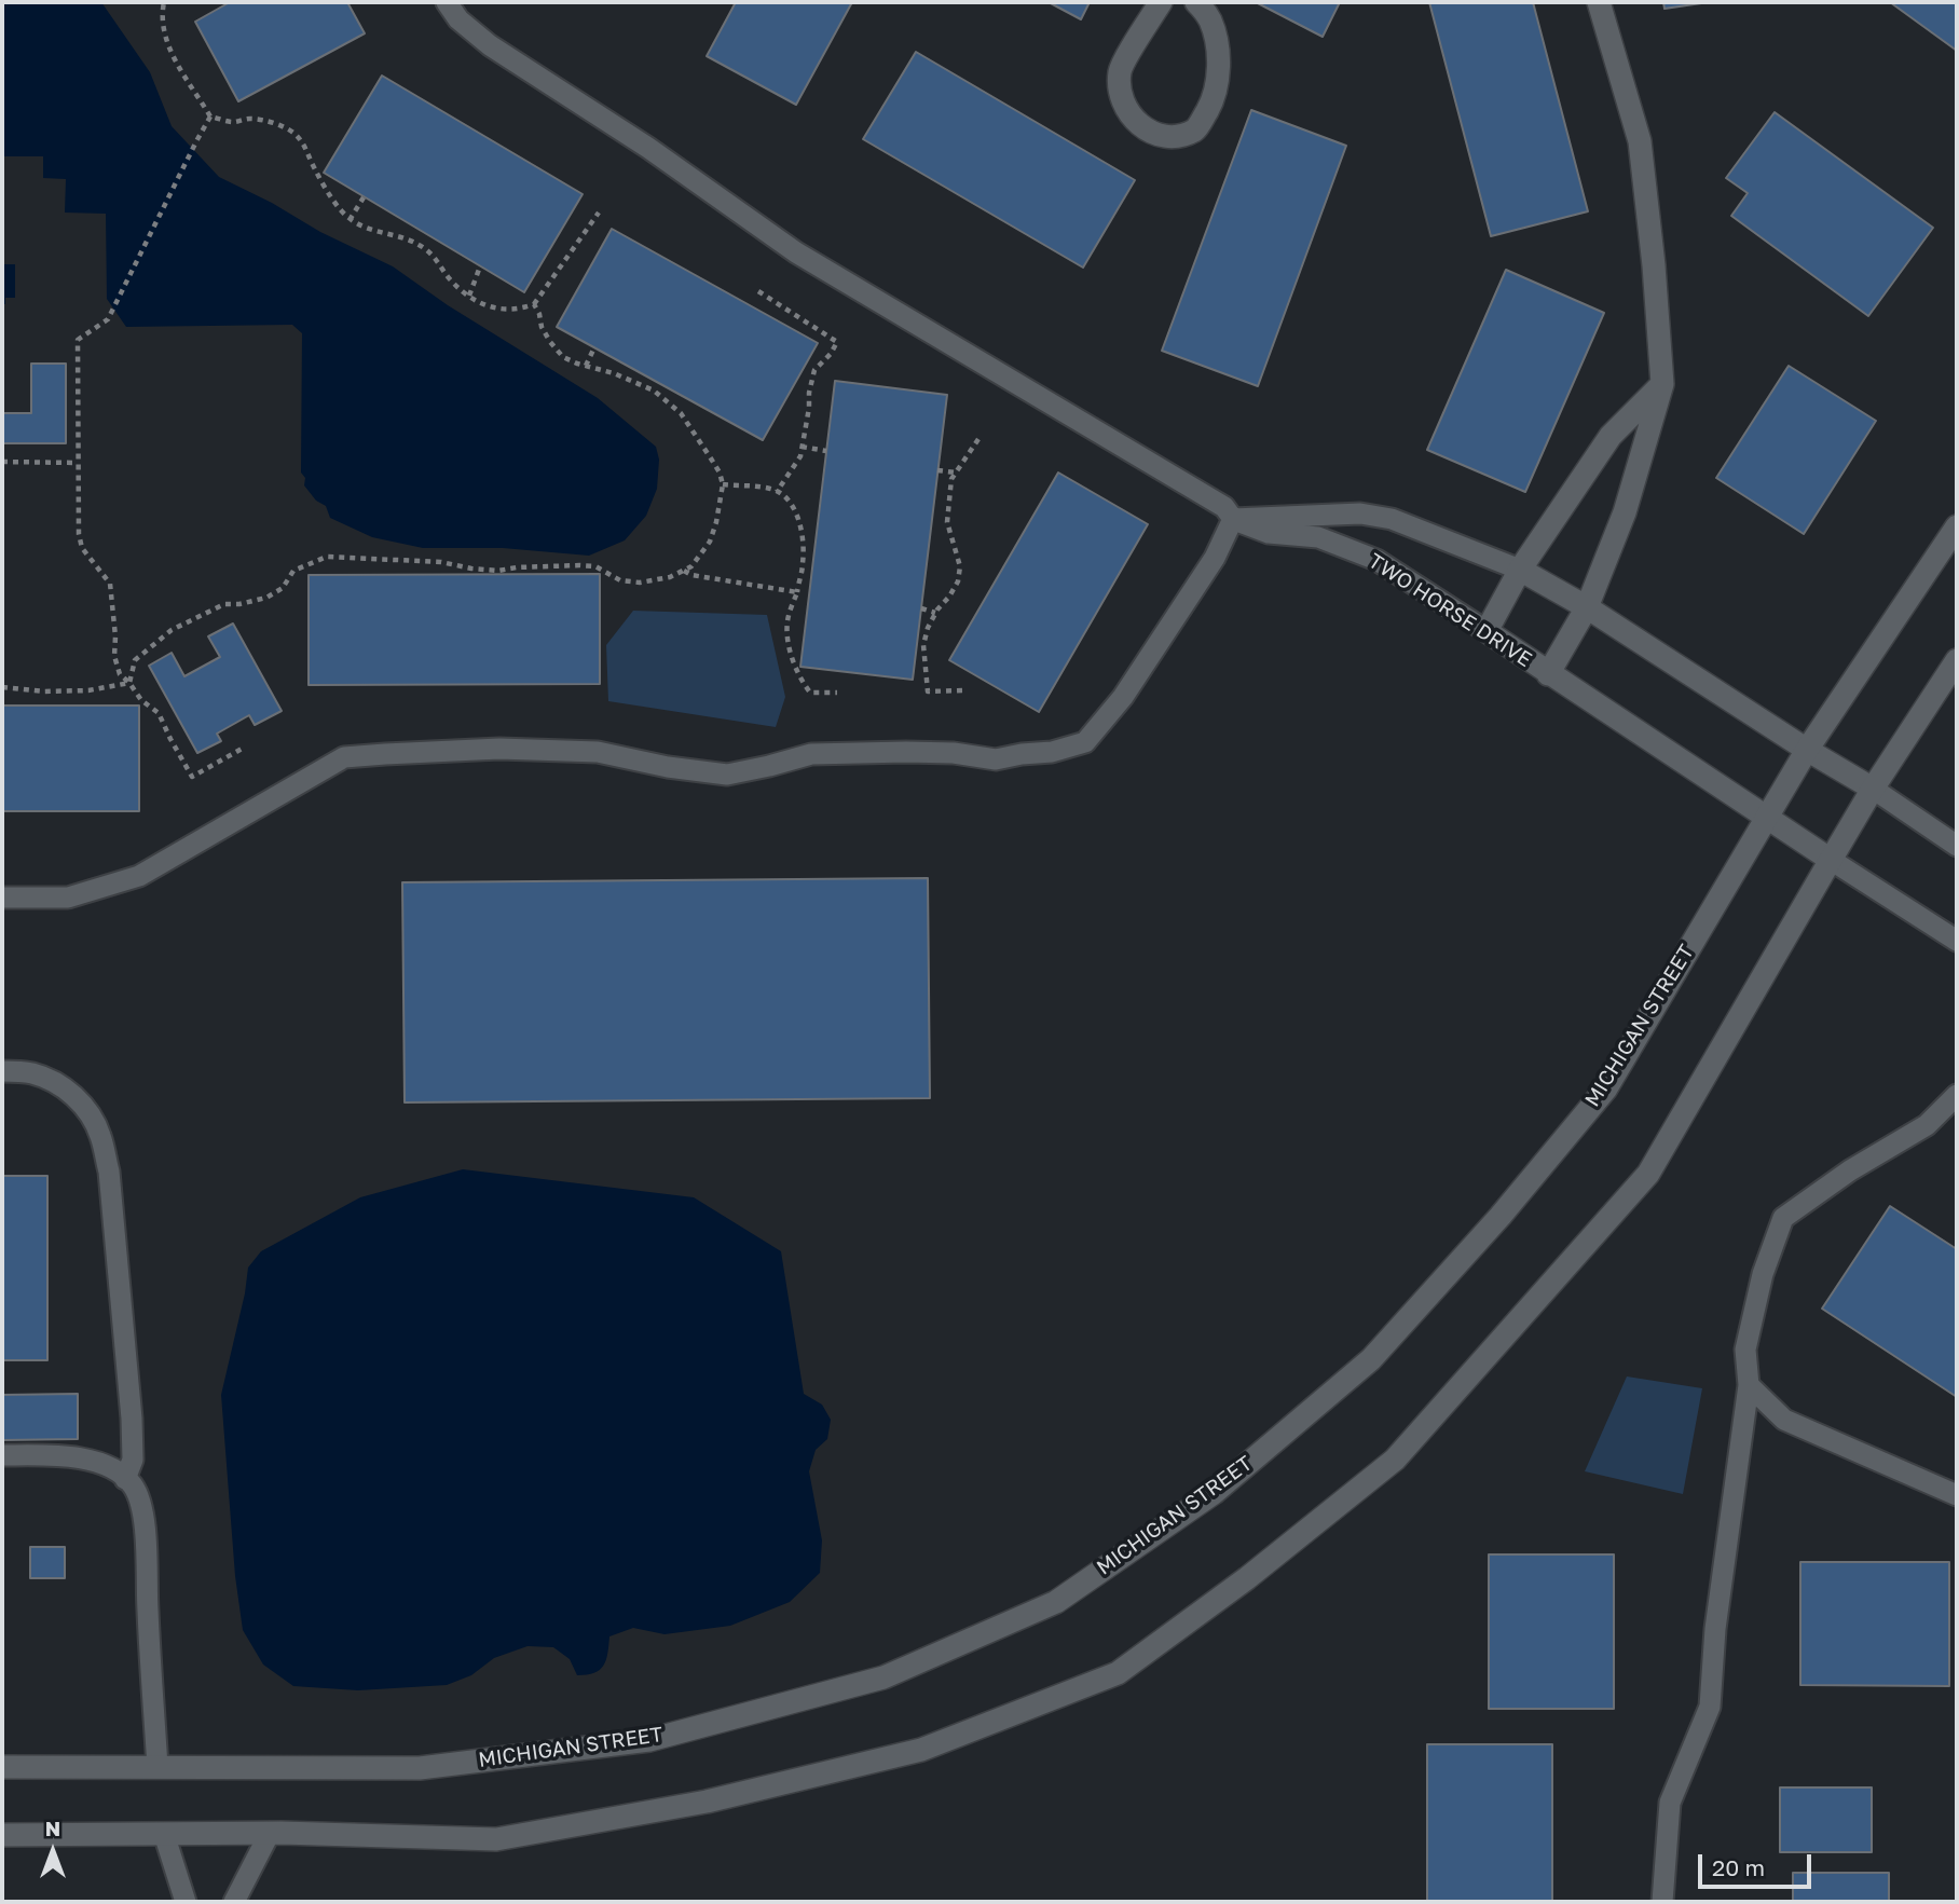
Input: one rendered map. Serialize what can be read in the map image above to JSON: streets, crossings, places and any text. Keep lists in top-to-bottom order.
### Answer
{
  "streets": {
    "street": ["TWO HORSE DRIVE", "MICHIGAN STREET"]
  },
  "crossings": [
    ["TWO HORSE DRIVE", "MICHIGAN STREET"]
  ],
  "scale_bar": "20 m",
  "north": "top"
}
